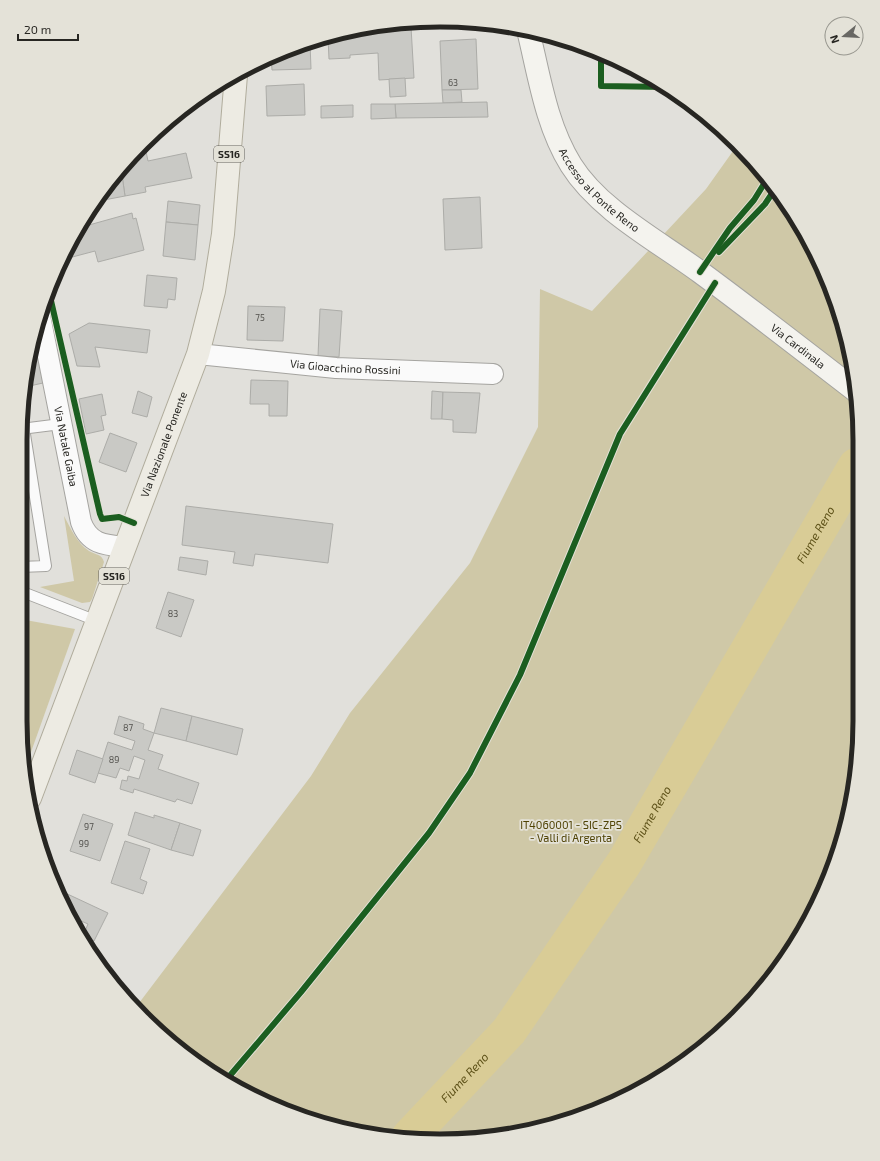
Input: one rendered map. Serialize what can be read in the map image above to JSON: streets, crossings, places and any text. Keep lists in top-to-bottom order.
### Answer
{
  "streets": {
    "main road": [
      "SS16",
      "Accesso al Ponte Reno",
      "Via Cardinala",
      "Via Nazionale Ponente"
    ],
    "street": ["Via Gioacchino Rossini", "Via Natale Gaiba"]
  },
  "crossings": [
    ["Accesso al Ponte Reno", "Via Cardinala"],
    ["Via Gioacchino Rossini", "Via Nazionale Ponente"],
    ["Via Nazionale Ponente", "Via Natale Gaiba"]
  ],
  "water": ["Fiume Reno"],
  "parks": ["IT4060001 - SIC-ZPS - Valli di Argenta"],
  "house_numbers": [
    "63",
    "75",
    "83",
    "87",
    "89",
    "97",
    "99"
  ],
  "scale_bar": "20 m",
  "north": "left"
}
